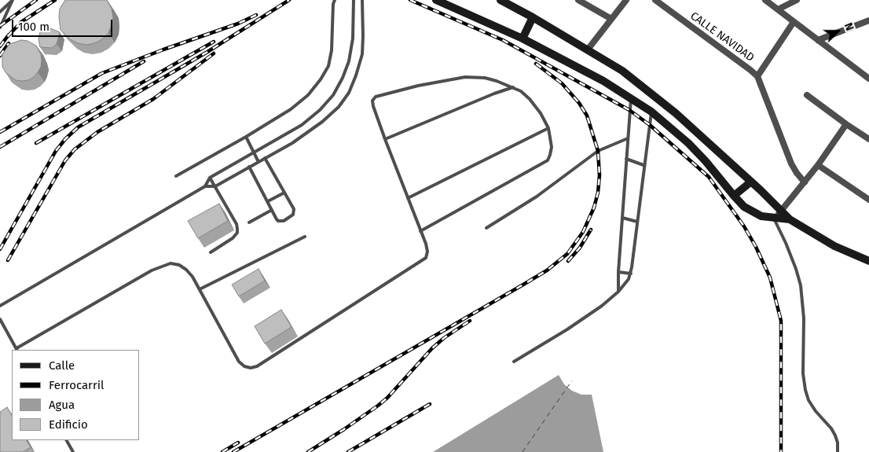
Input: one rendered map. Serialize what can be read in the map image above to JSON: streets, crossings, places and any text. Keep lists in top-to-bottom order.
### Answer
{
  "streets": {
    "street": ["CALLE NAVIDAD"]
  },
  "legend": [
    "Calle",
    "Ferrocarril",
    "Agua",
    "Edificio"
  ],
  "scale_bar": "100 m",
  "north": "right"
}
